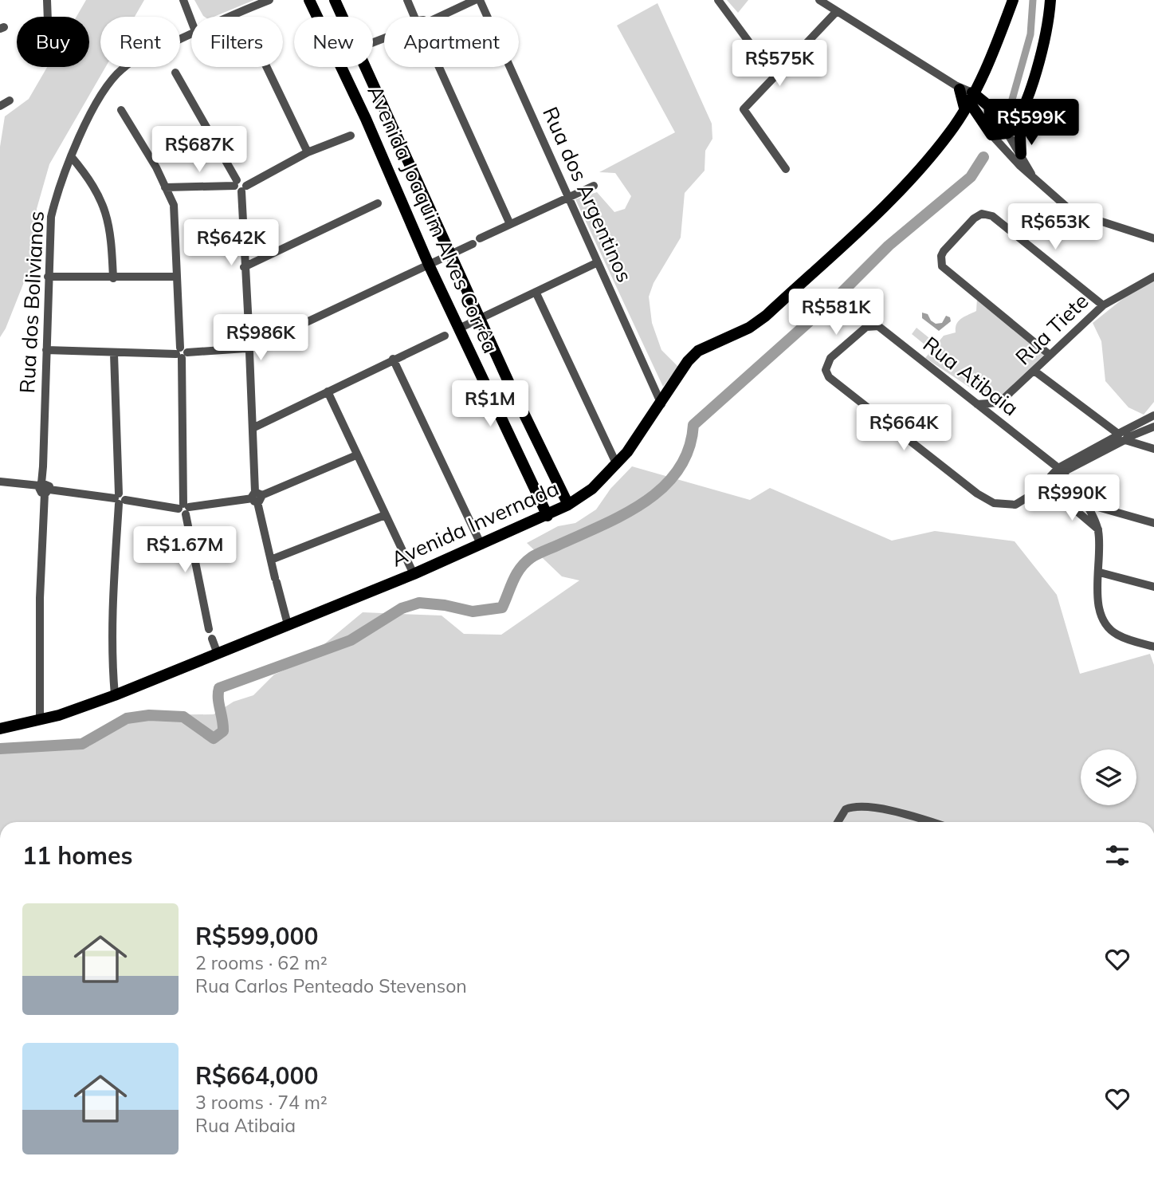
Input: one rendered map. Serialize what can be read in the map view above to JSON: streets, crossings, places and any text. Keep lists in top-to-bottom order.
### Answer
{
  "streets": {
    "main road": ["Avenida Joaquim Alves Corrêa", "Avenida Invernada"],
    "street": [
      "Rua dos Argentinos",
      "Rua dos Bolivianos",
      "Rua Tiete",
      "Rua Atibaia"
    ]
  },
  "crossings": [
    ["Rua dos Argentinos", "Avenida Invernada"],
    ["Avenida Joaquim Alves Corrêa", "Avenida Invernada"],
    ["Rua dos Bolivianos", "Avenida Invernada"],
    ["Rua Tiete", "Rua Atibaia"]
  ],
  "page": {
    "chip": [
      "Buy",
      "Rent",
      "Filters",
      "New",
      "Apartment"
    ],
    "price": [
      "R$575K",
      "R$599K",
      "R$687K",
      "R$653K",
      "R$642K",
      "R$581K",
      "R$986K",
      "R$1M",
      "R$664K",
      "R$990K",
      "R$1.67M"
    ],
    "heading": "11 homes",
    "list": [
      {
        "name": "R$599,000",
        "note": "2 rooms · 62 m² · Rua Carlos Penteado Stevenson"
      },
      {
        "name": "R$664,000",
        "note": "3 rooms · 74 m² · Rua Atibaia"
      }
    ]
  }
}
